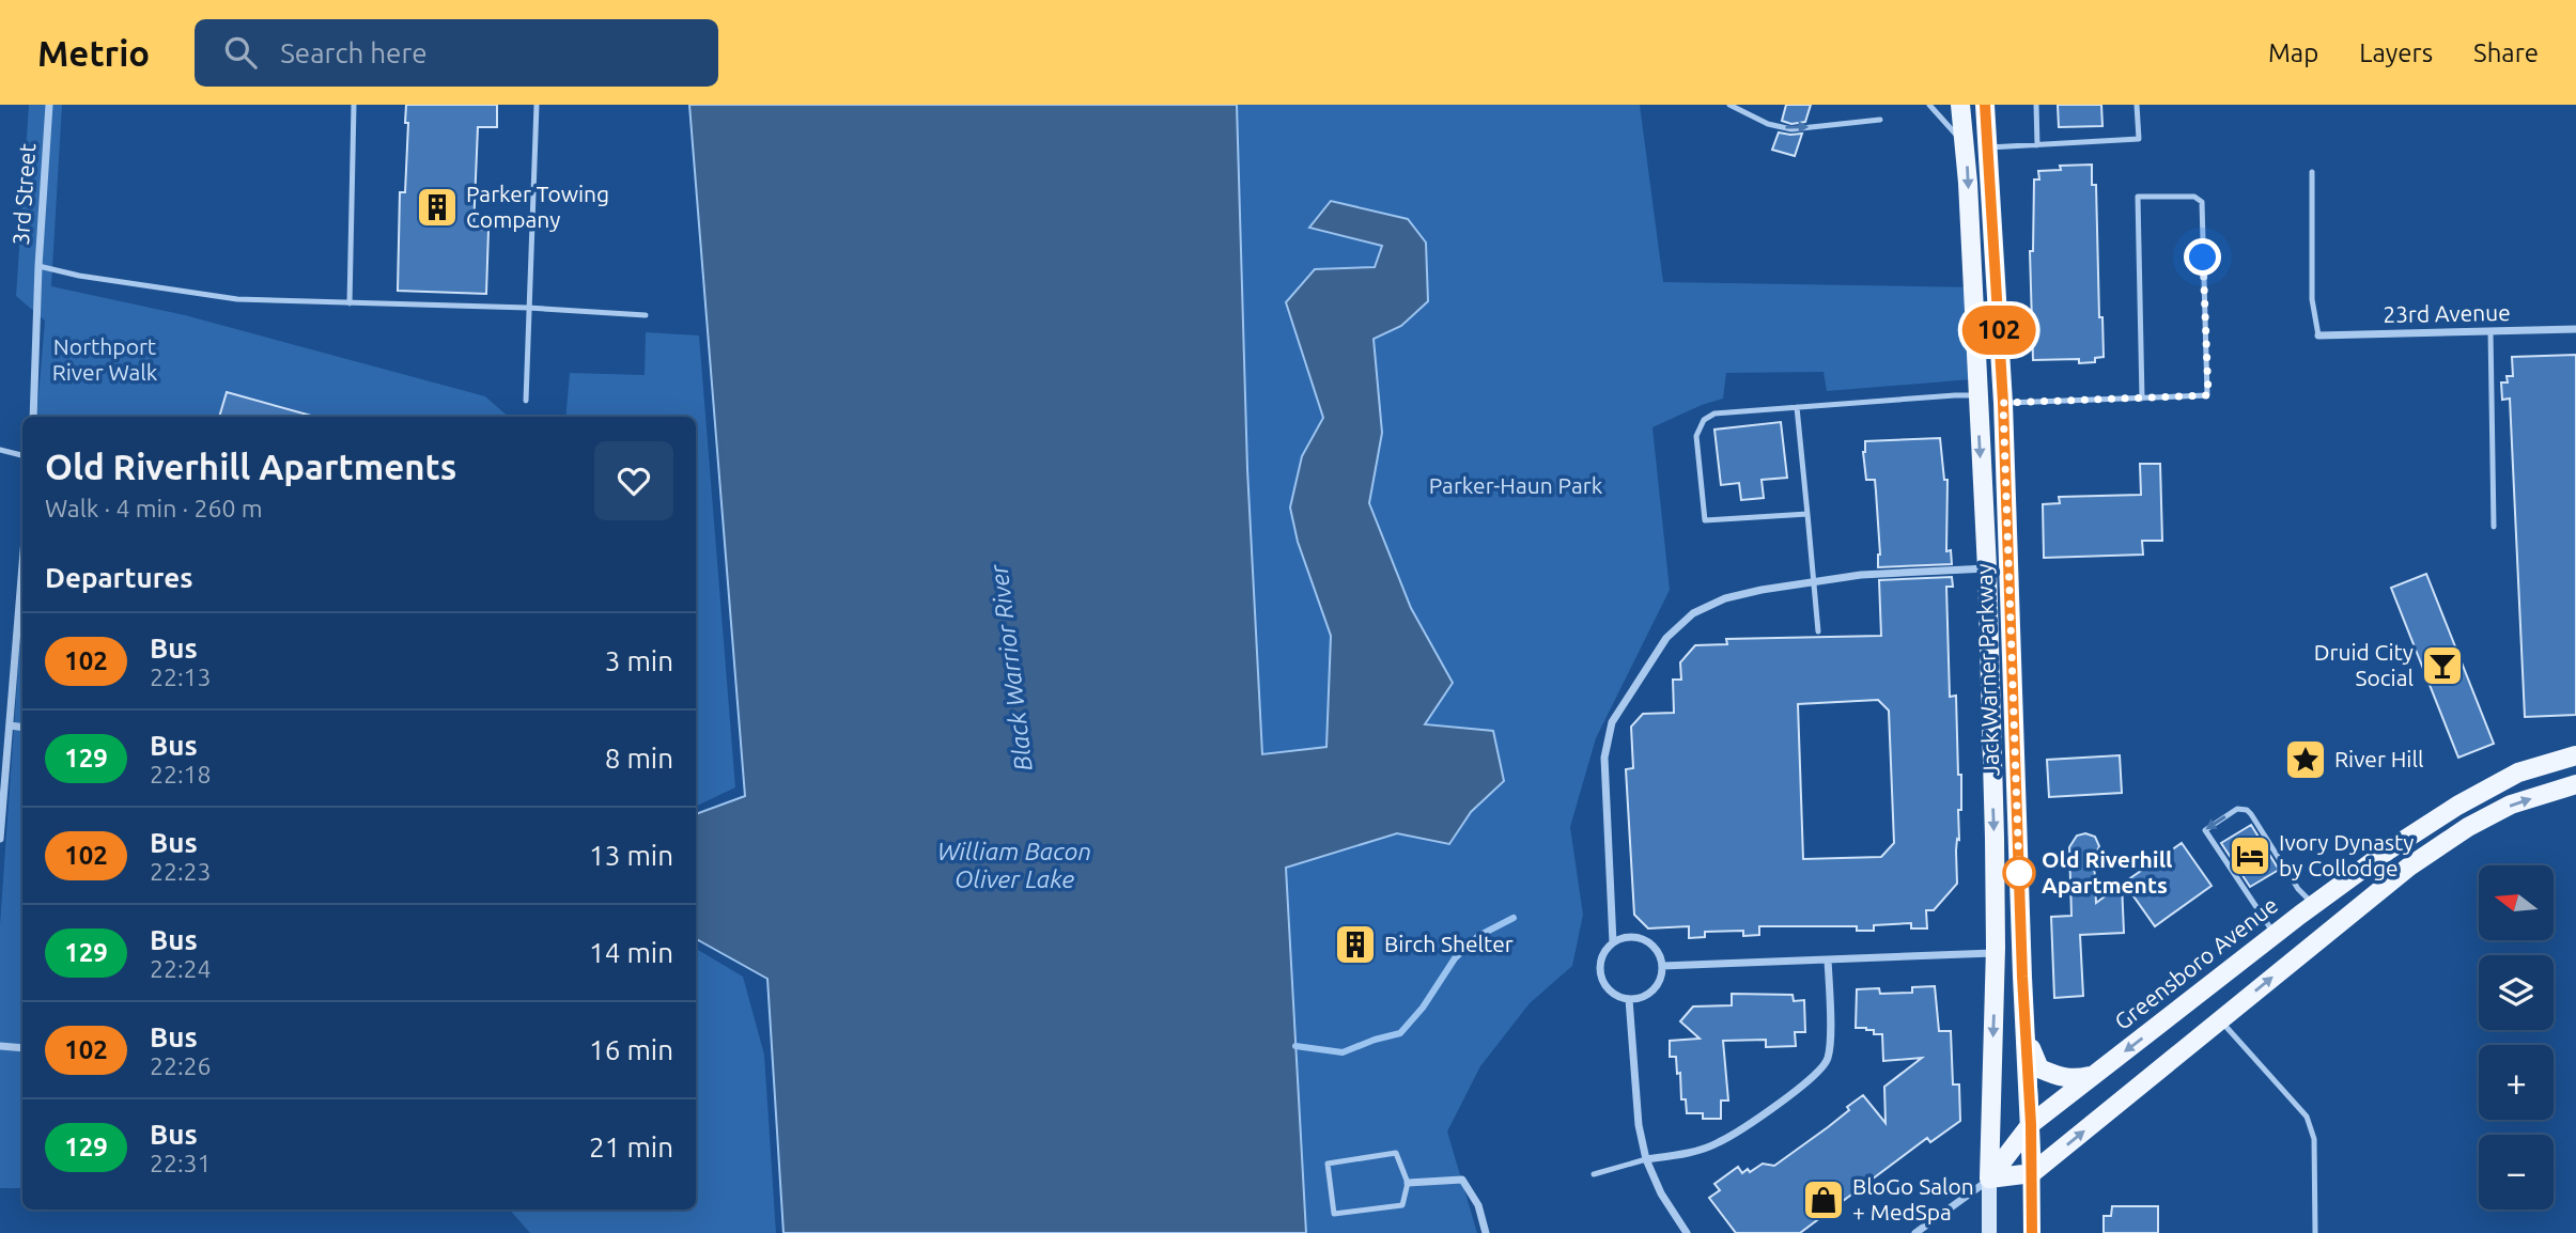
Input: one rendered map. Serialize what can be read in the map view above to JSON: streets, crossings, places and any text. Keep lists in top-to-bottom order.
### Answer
{
  "streets": {
    "main road": ["Jack Warner Parkway", "Greensboro Avenue"],
    "street": ["3rd Street", "23rd Avenue"]
  },
  "crossings": [
    ["Jack Warner Parkway", "Greensboro Avenue"]
  ],
  "water": ["Black Warrior River", "William Bacon Oliver Lake"],
  "parks": ["Northport River Walk", "Parker-Haun Park"],
  "places": {
    "building": ["Parker Towing Company", "Birch Shelter"],
    "bar": ["Druid City Social"],
    "place": ["River Hill"],
    "hotel": ["Ivory Dynasty by Collodge"],
    "other": ["Old Riverhill Apartments"],
    "shop": ["BloGo Salon + MedSpa"]
  },
  "lines": ["bus line 102"],
  "north": "left",
  "page": {
    "header": "Metrio",
    "search": "Search here",
    "nav": ["Map", "Layers", "Share"],
    "on_map": "102",
    "heading": [
      ["Old Riverhill Apartments", "Walk · 4 min · 260 m"],
      "Departures"
    ],
    "list": [
      {
        "mark": "102",
        "name": "Bus",
        "note": "22:13",
        "value": "3 min"
      },
      {
        "mark": "129",
        "name": "Bus",
        "note": "22:18",
        "value": "8 min"
      },
      {
        "mark": "102",
        "name": "Bus",
        "note": "22:23",
        "value": "13 min"
      },
      {
        "mark": "129",
        "name": "Bus",
        "note": "22:24",
        "value": "14 min"
      },
      {
        "mark": "102",
        "name": "Bus",
        "note": "22:26",
        "value": "16 min"
      },
      {
        "mark": "129",
        "name": "Bus",
        "note": "22:31",
        "value": "21 min"
      }
    ],
    "map_buttons": ["+", "−"]
  }
}
